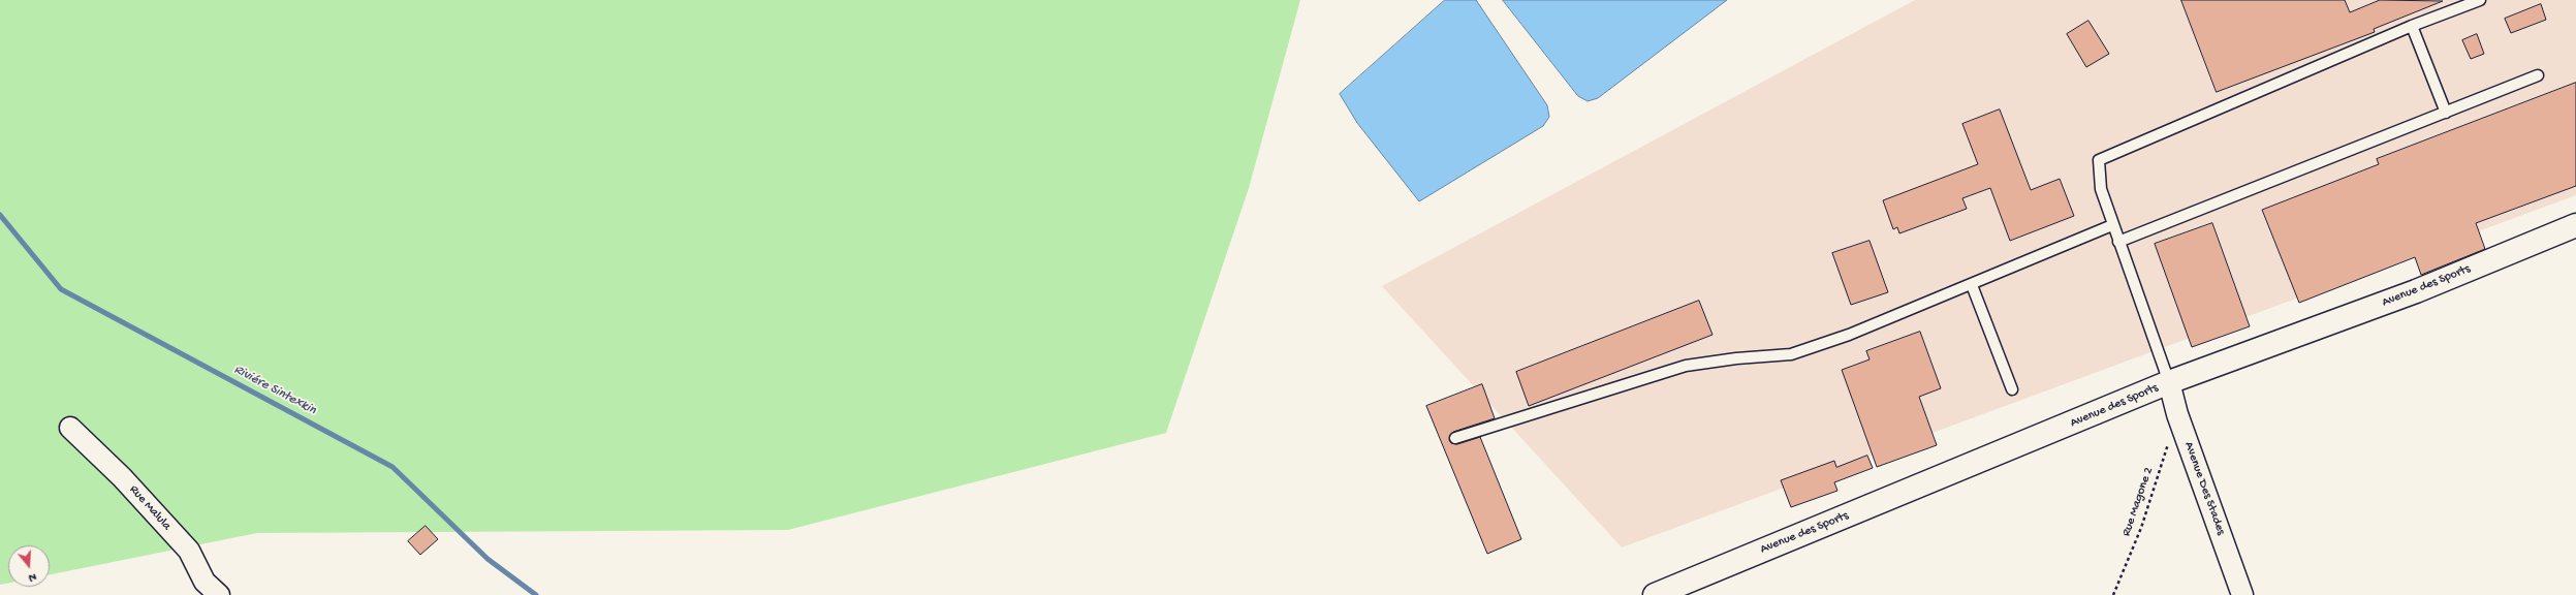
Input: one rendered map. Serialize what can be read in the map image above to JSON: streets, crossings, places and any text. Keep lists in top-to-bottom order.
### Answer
{
  "streets": {
    "street": ["Avenue des Sports", "Avenue Des Stades", "Rue Malula"],
    "path": ["Rue Magone 2"]
  },
  "crossings": [
    ["Avenue des Sports", "Avenue Des Stades"],
    ["Avenue Des Stades", "Rue Magone 2"]
  ],
  "water": ["Riviére Sintexkin"],
  "north": "bottom"
}
